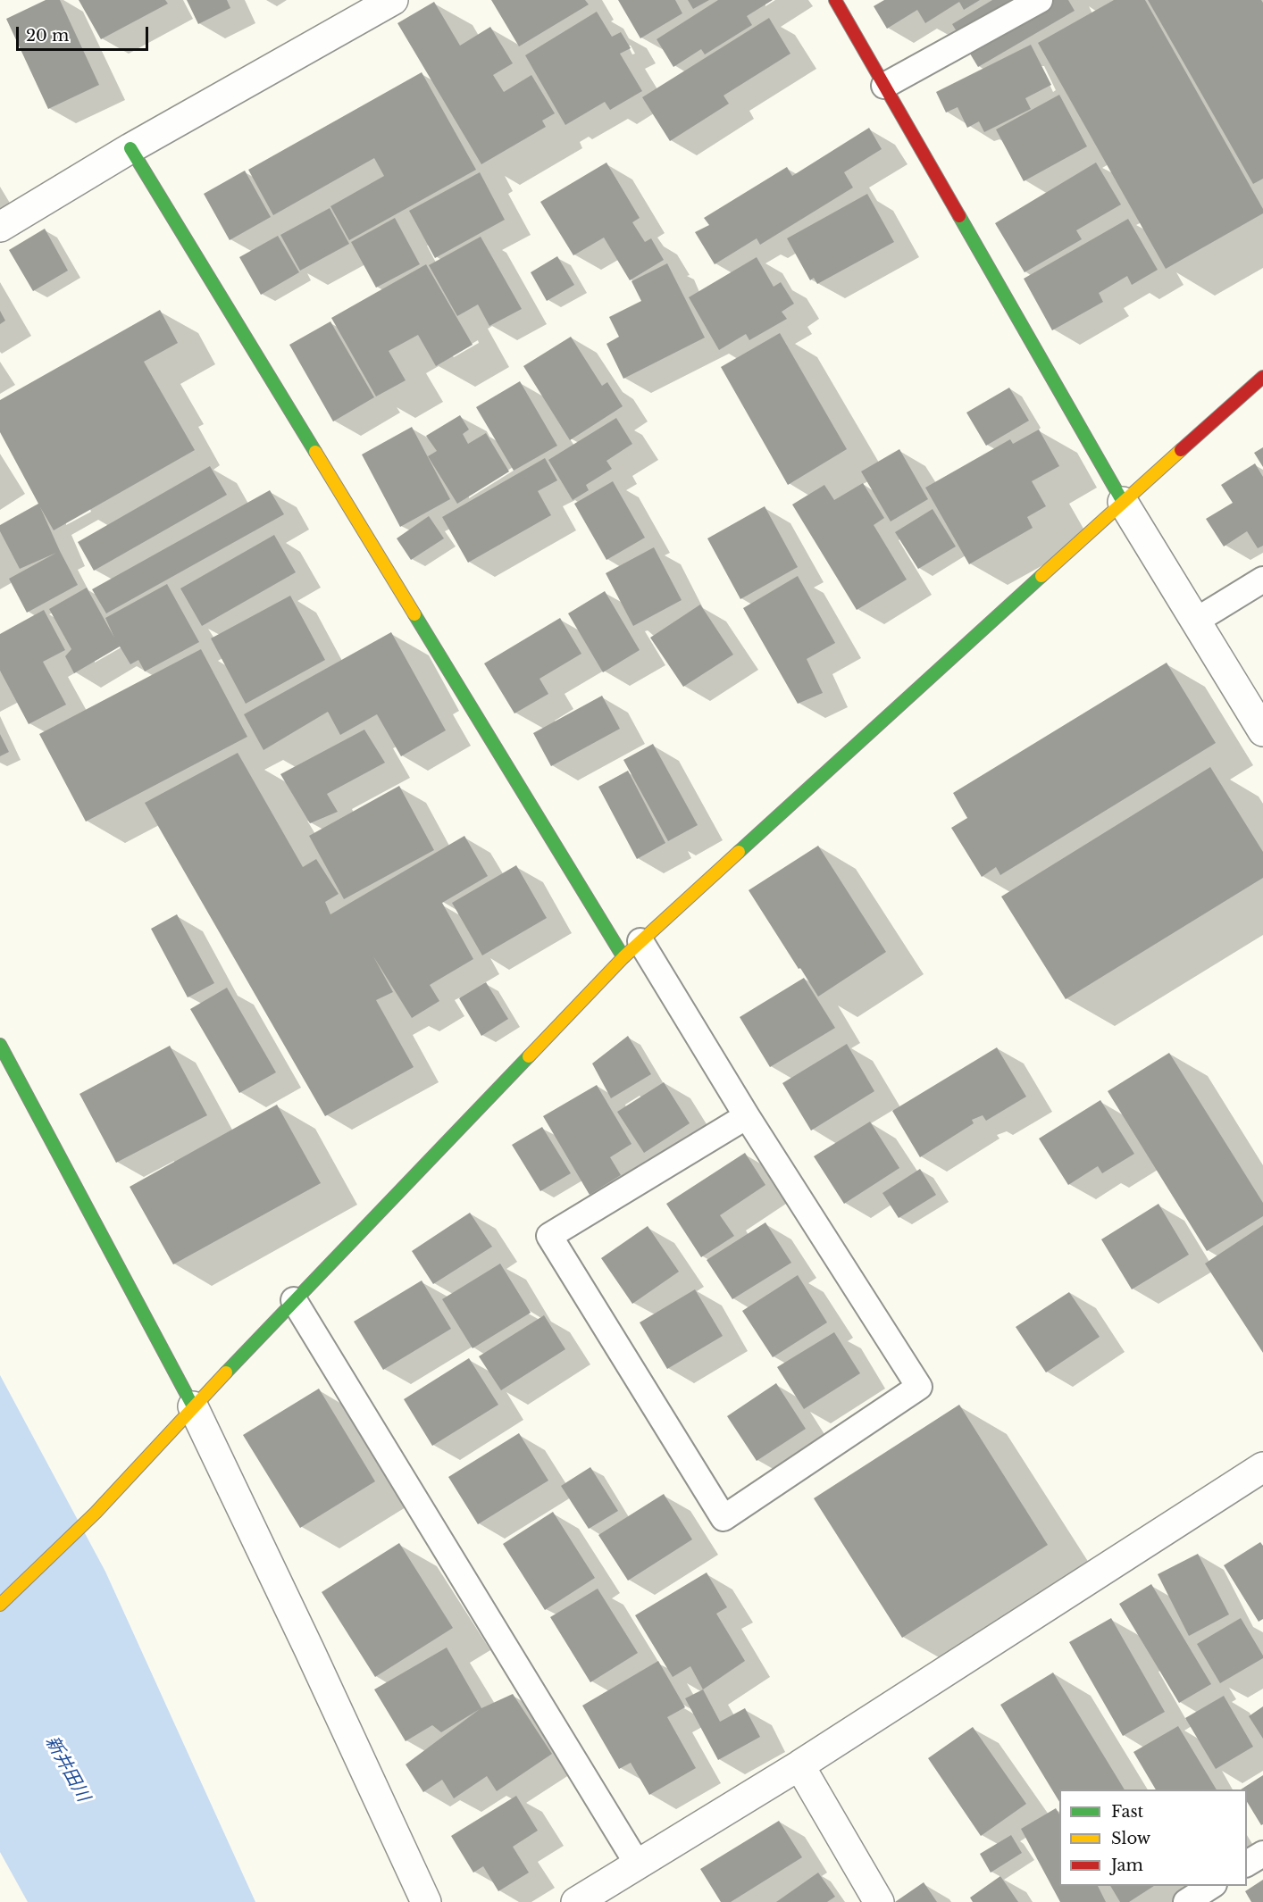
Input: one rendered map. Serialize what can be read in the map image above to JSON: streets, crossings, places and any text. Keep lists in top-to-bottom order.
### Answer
{
  "water": ["新井田川"],
  "legend": ["Fast", "Slow", "Jam"],
  "scale_bar": "20 m"
}
